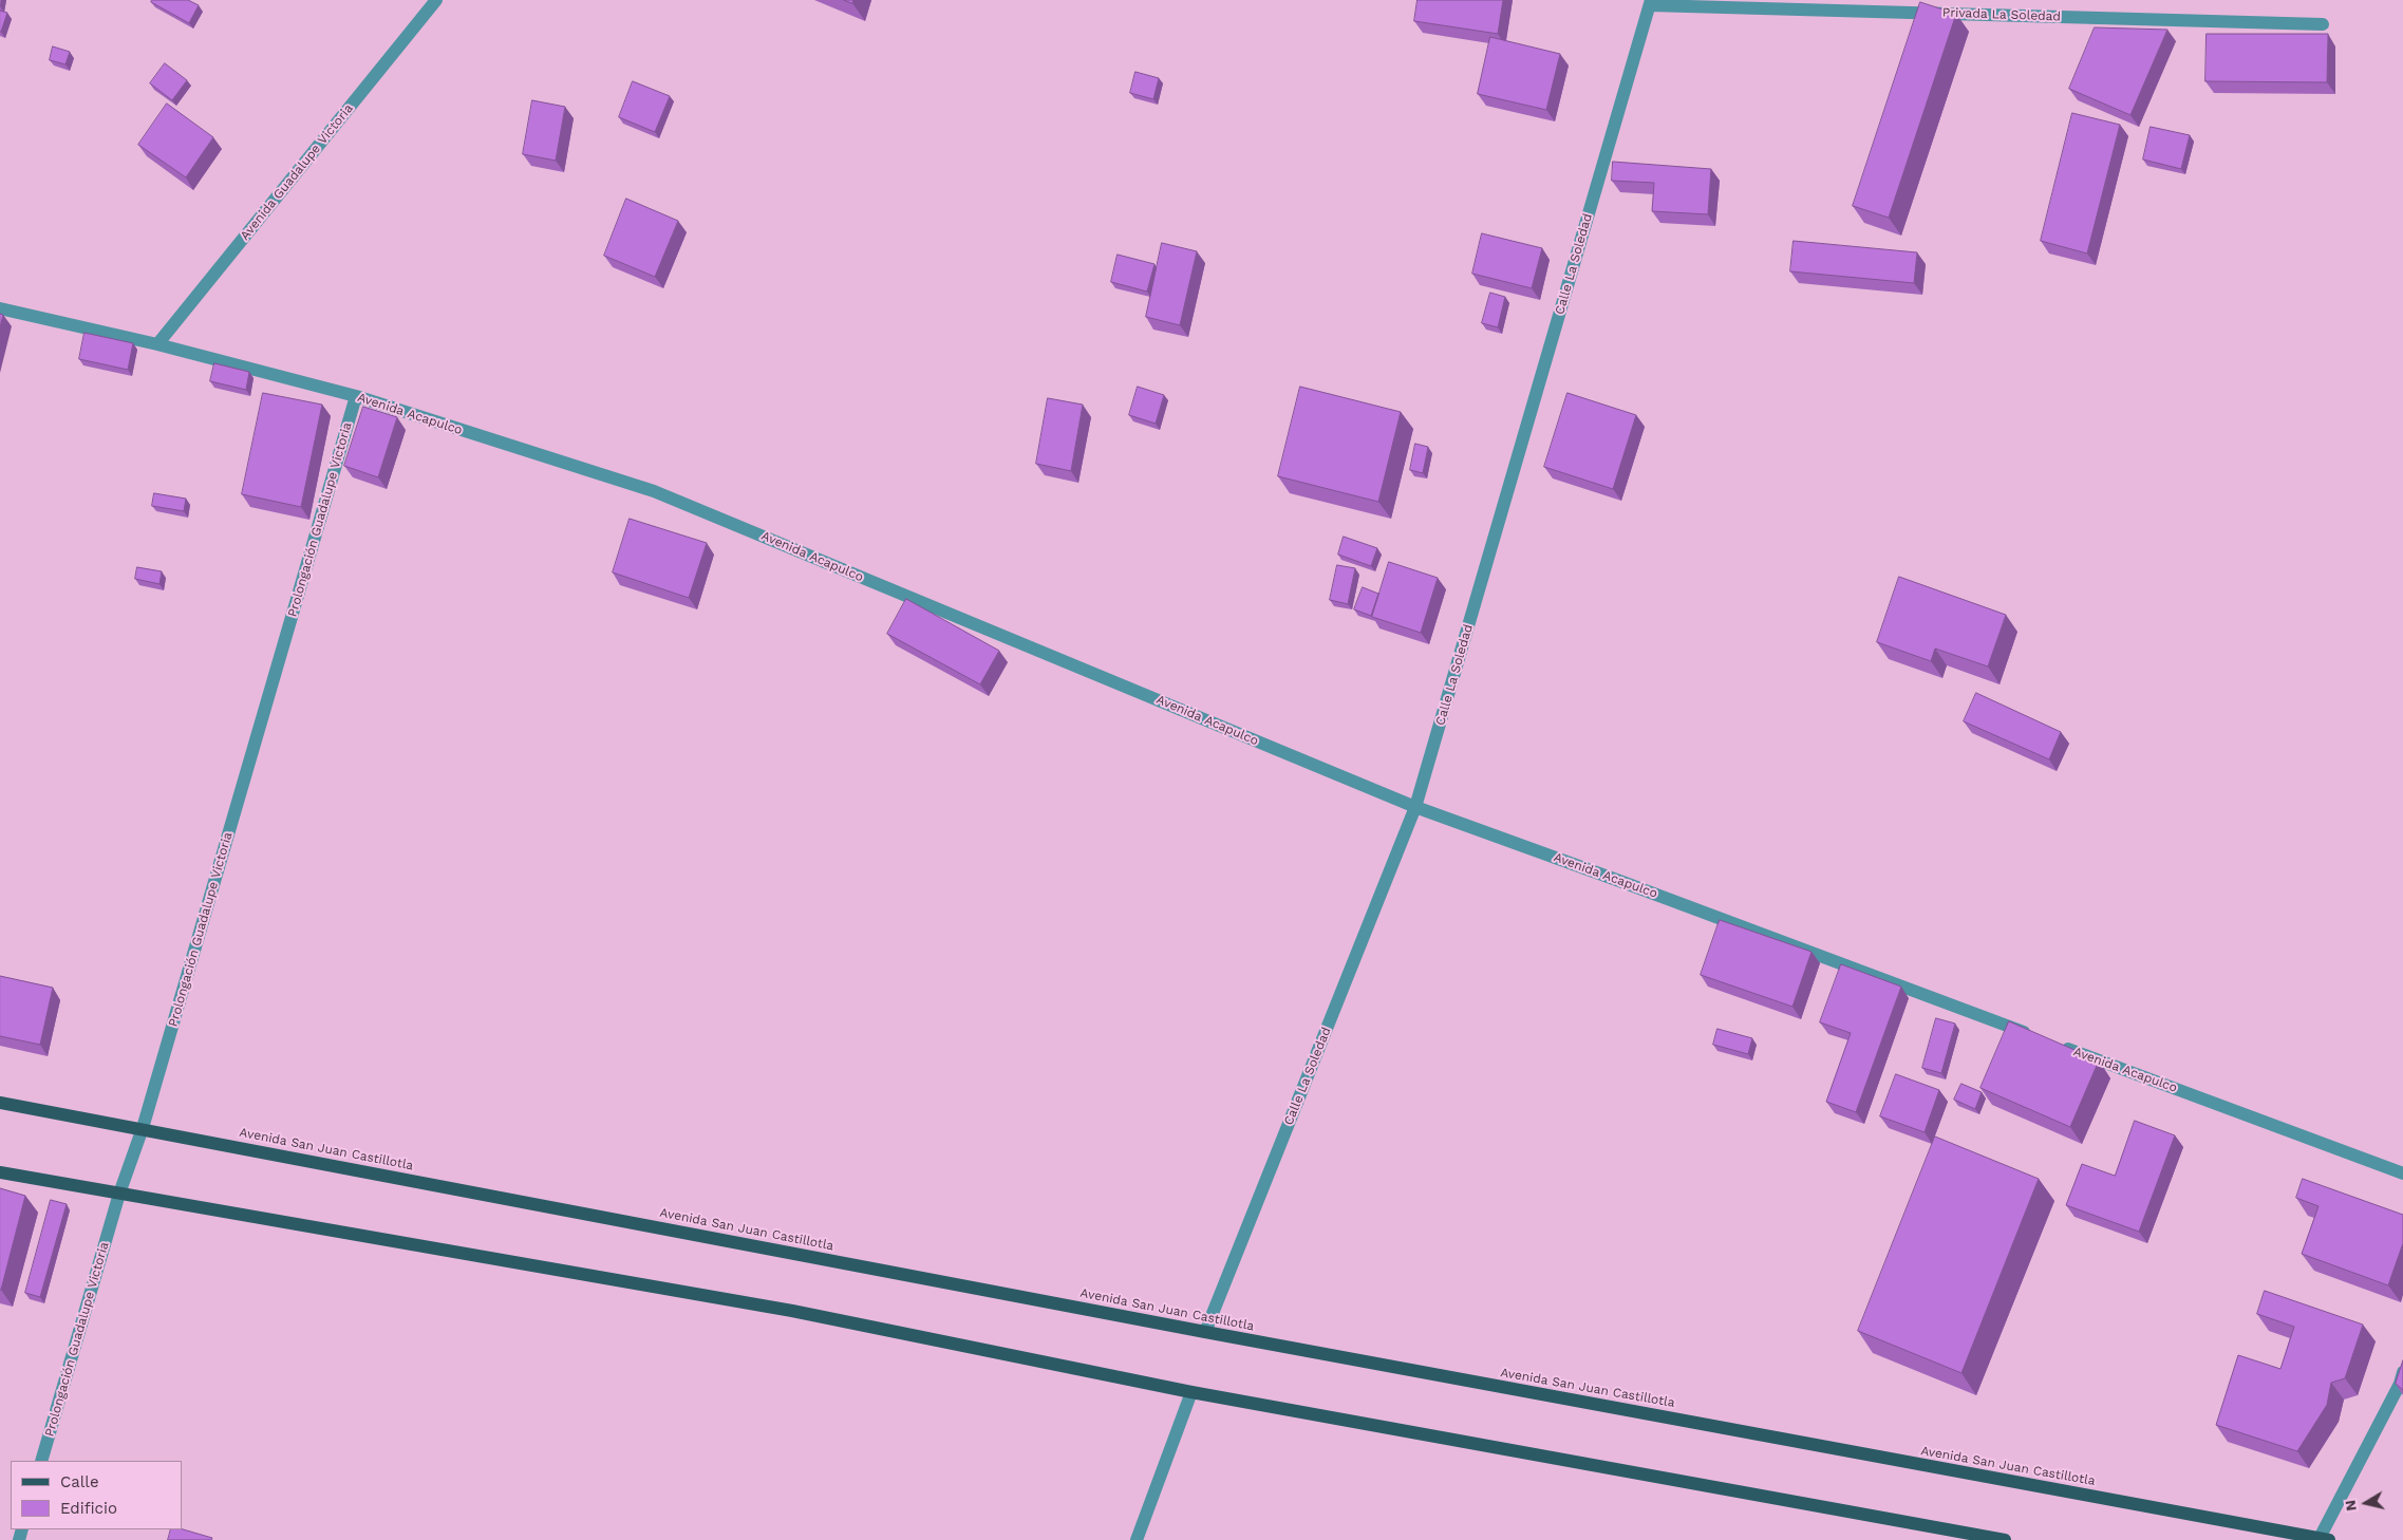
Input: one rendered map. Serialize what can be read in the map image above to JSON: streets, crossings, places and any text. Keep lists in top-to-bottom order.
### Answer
{
  "streets": {
    "main road": ["Avenida San Juan Castillotla"],
    "street": [
      "Privada La Soledad",
      "Avenida Guadalupe Victoria",
      "Calle La Soledad",
      "Avenida Acapulco",
      "Prolongación Guadalupe Victoria"
    ]
  },
  "crossings": [
    ["Privada La Soledad", "Calle La Soledad"],
    ["Avenida Guadalupe Victoria", "Avenida Acapulco"],
    ["Calle La Soledad", "Avenida Acapulco"],
    ["Calle La Soledad", "Avenida San Juan Castillotla"],
    ["Avenida Acapulco", "Prolongación Guadalupe Victoria"],
    ["Prolongación Guadalupe Victoria", "Avenida San Juan Castillotla"]
  ],
  "legend": ["Calle", "Edificio"],
  "north": "left"
}
